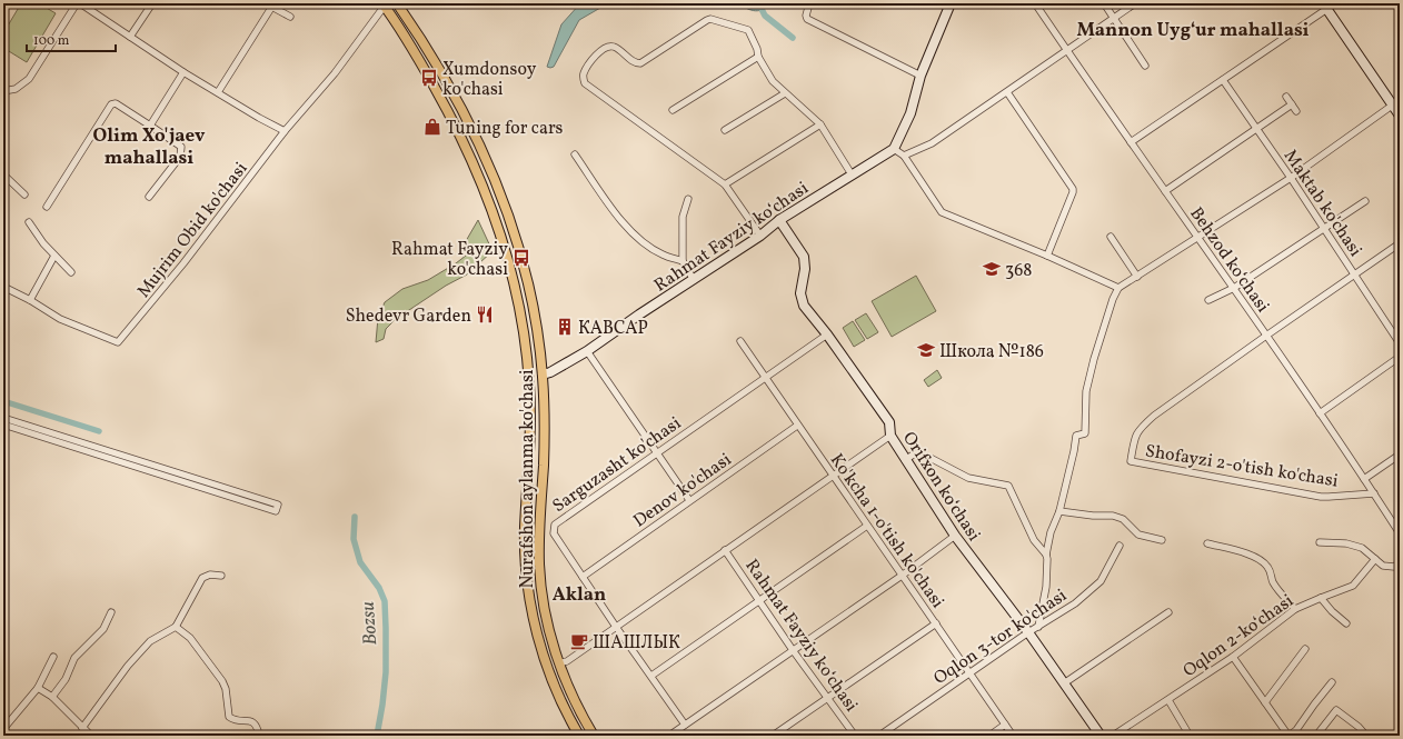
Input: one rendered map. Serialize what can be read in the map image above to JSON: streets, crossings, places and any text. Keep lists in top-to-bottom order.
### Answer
{
  "streets": {
    "main road": ["Nurafshon aylanma ko'chasi"],
    "street": [
      "Maktab ko'chasi",
      "Mujrim Obid ko'chasi",
      "Rahmat Fayziy koʻchasi",
      "Behzod ko‘chasi",
      "Sarguzasht ko'chasi",
      "Shofayzi 2-o'tish ko'chasi",
      "Orifxon koʻchasi",
      "Denov ko'chasi",
      "Ko'kcha 1-o'tish ko'chasi",
      "Oqlon 2-ko‘chasi",
      "Oqlon 3-tor ko'chasi"
    ]
  },
  "crossings": [
    ["Mujrim Obid ko'chasi", "Nurafshon aylanma ko'chasi"],
    ["Rahmat Fayziy koʻchasi", "Nurafshon aylanma ko'chasi"],
    ["Rahmat Fayziy koʻchasi", "Orifxon koʻchasi"],
    ["Behzod ko‘chasi", "Shofayzi 2-o'tish ko'chasi"],
    ["Sarguzasht ko'chasi", "Orifxon koʻchasi"],
    ["Sarguzasht ko'chasi", "Denov ko'chasi"],
    ["Sarguzasht ko'chasi", "Ko'kcha 1-o'tish ko'chasi"],
    ["Orifxon koʻchasi", "Oqlon 3-tor ko'chasi"],
    ["Denov ko'chasi", "Ko'kcha 1-o'tish ko'chasi"],
    ["Ko'kcha 1-o'tish ko'chasi", "Oqlon 3-tor ko'chasi"]
  ],
  "districts": ["Mannon Uygʻur mahallasi", "Olim Xo'jaev mahallasi", "Aklan"],
  "water": ["Bozsu"],
  "places": {
    "bus stop": ["Xumdonsoy ko'chasi", "Rahmat Fayziy ko'chasi"],
    "shop": ["Tuning for cars"],
    "school or university": ["368", "Школа №186"],
    "restaurant": ["Shedevr Garden"],
    "building": ["КАВСАР"],
    "cafe": ["ШАШЛЫК"]
  },
  "scale_bar": "100 m"
}
